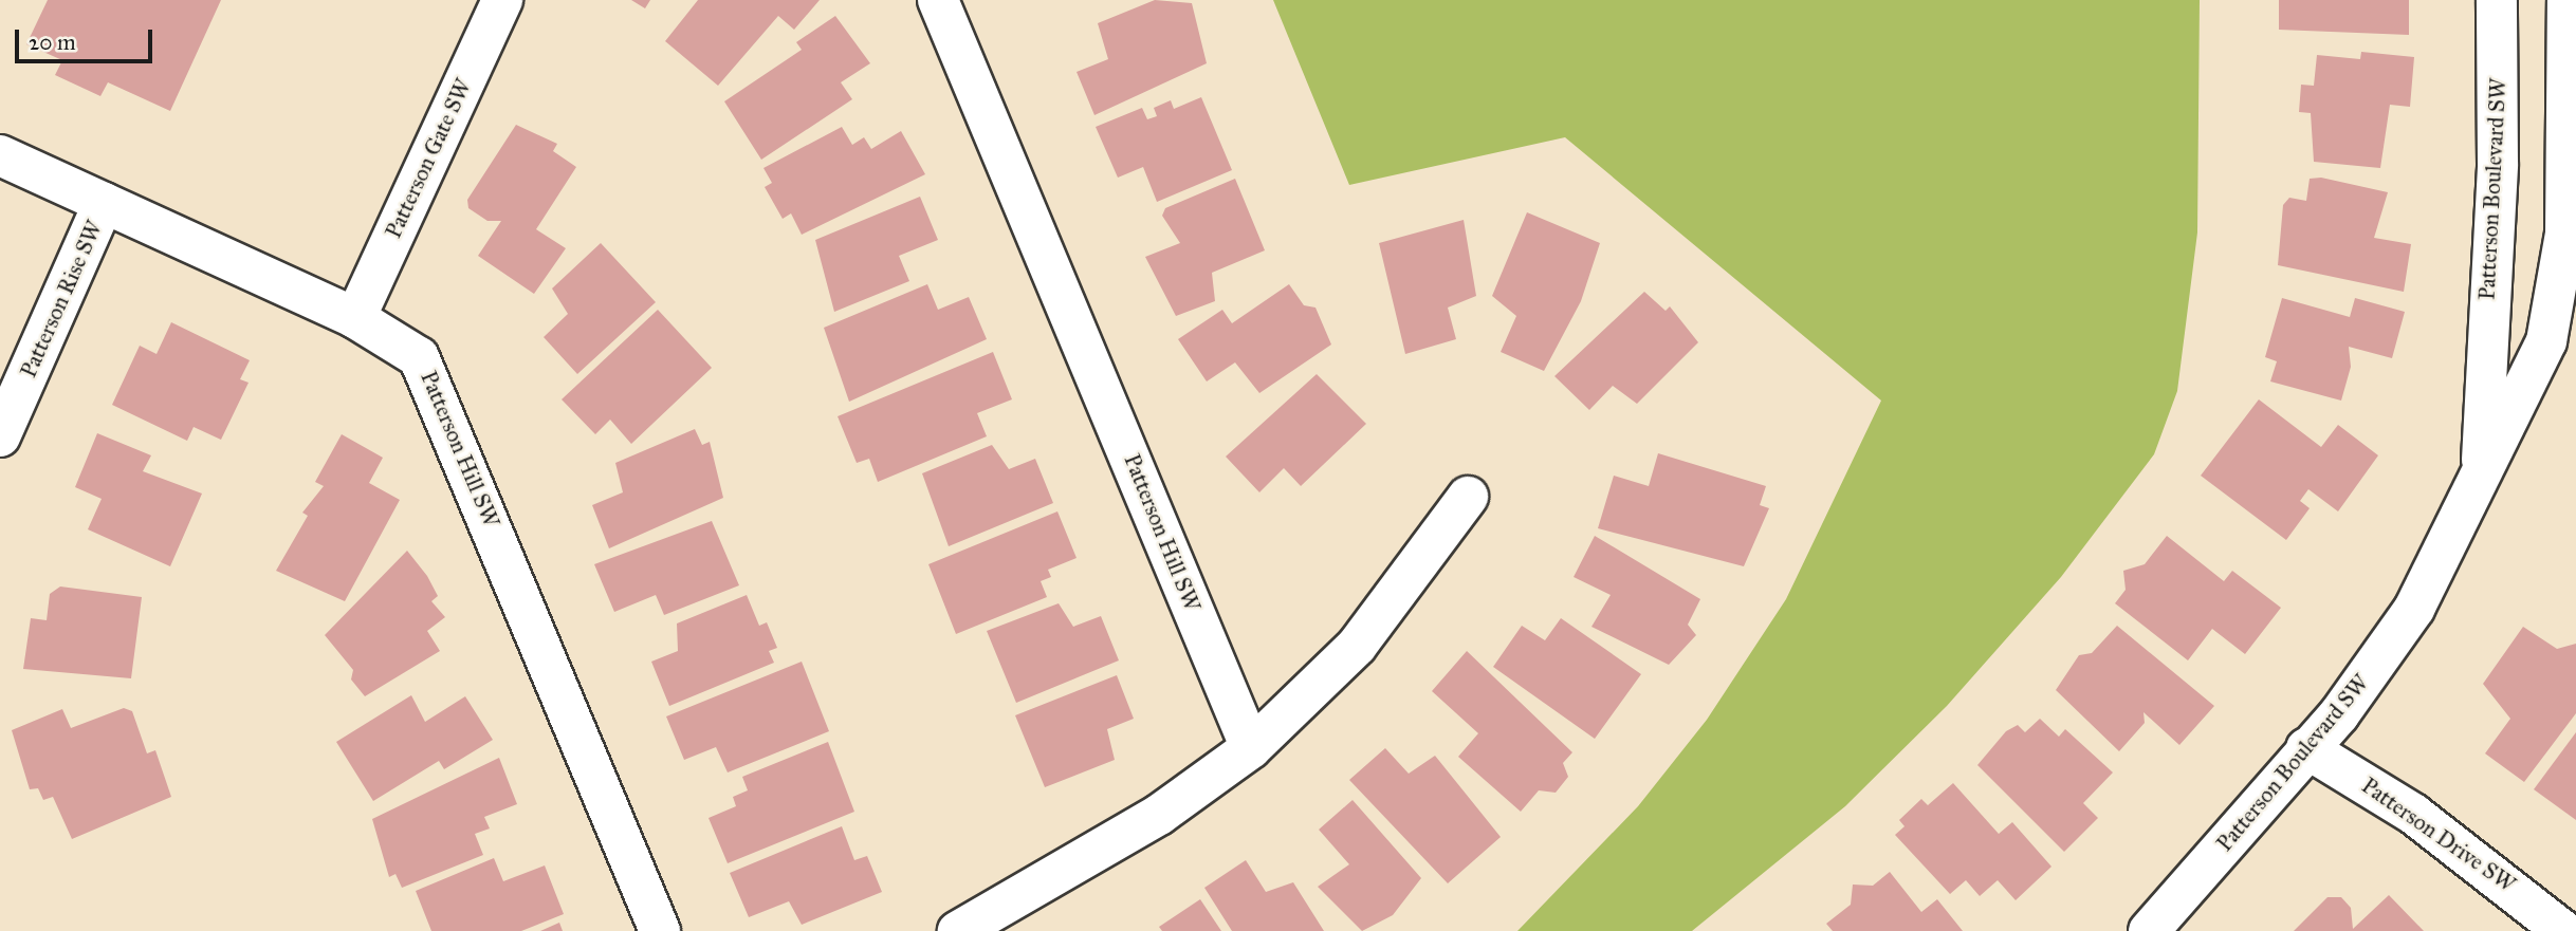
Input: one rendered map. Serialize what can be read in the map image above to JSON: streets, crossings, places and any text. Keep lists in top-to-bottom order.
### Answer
{
  "streets": {
    "street": [
      "Patterson Gate SW",
      "Patterson Boulevard SW",
      "Patterson Rise SW",
      "Patterson Hill SW",
      "Patterson Drive SW"
    ]
  },
  "crossings": [
    ["Patterson Gate SW", "Patterson Hill SW"],
    ["Patterson Boulevard SW", "Patterson Drive SW"],
    ["Patterson Rise SW", "Patterson Hill SW"]
  ],
  "scale_bar": "20 m"
}
